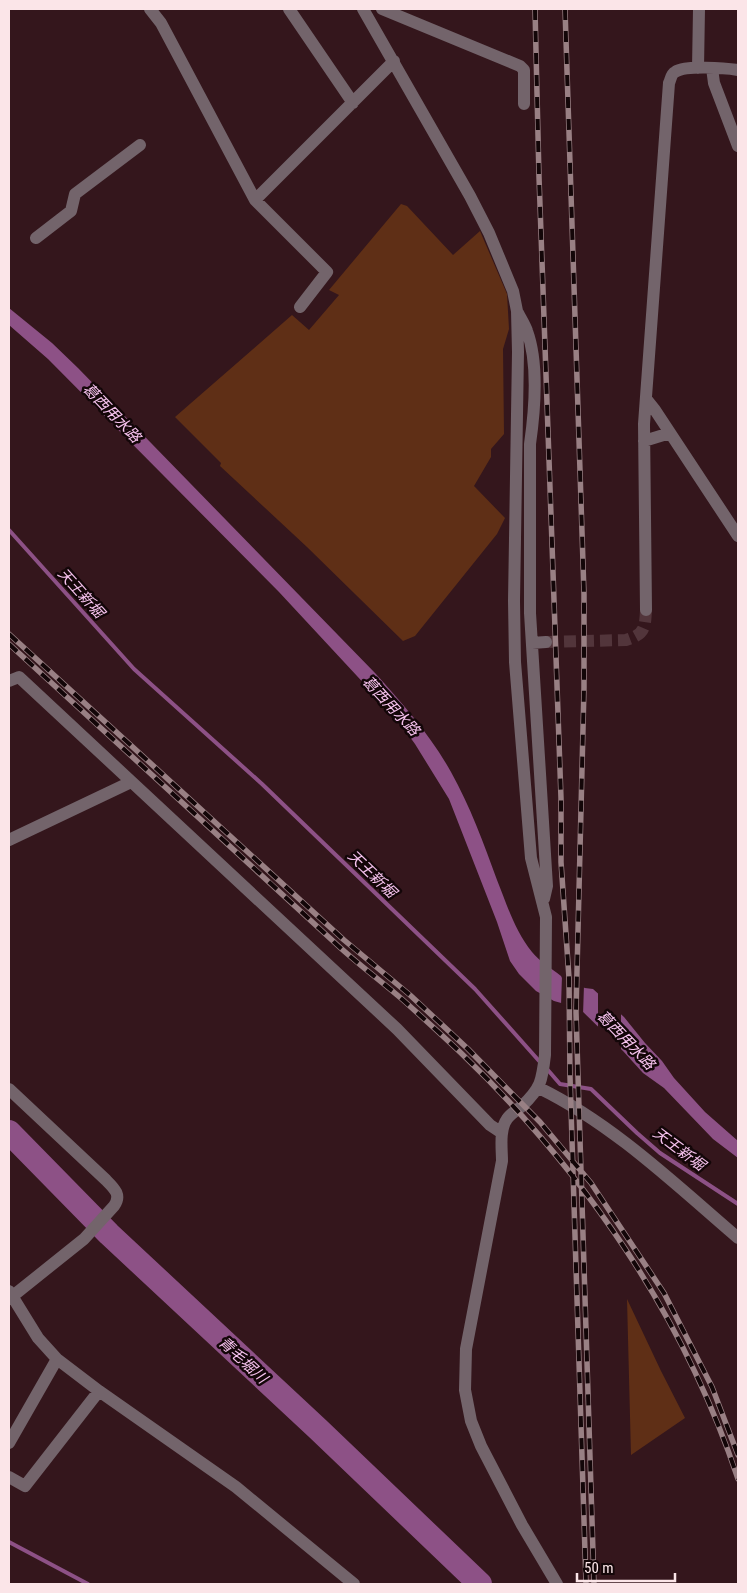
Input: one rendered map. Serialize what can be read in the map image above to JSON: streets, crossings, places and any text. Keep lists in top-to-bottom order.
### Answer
{
  "water": ["葛西用水路", "天王新堀", "青毛堀川"],
  "scale_bar": "50 m"
}
